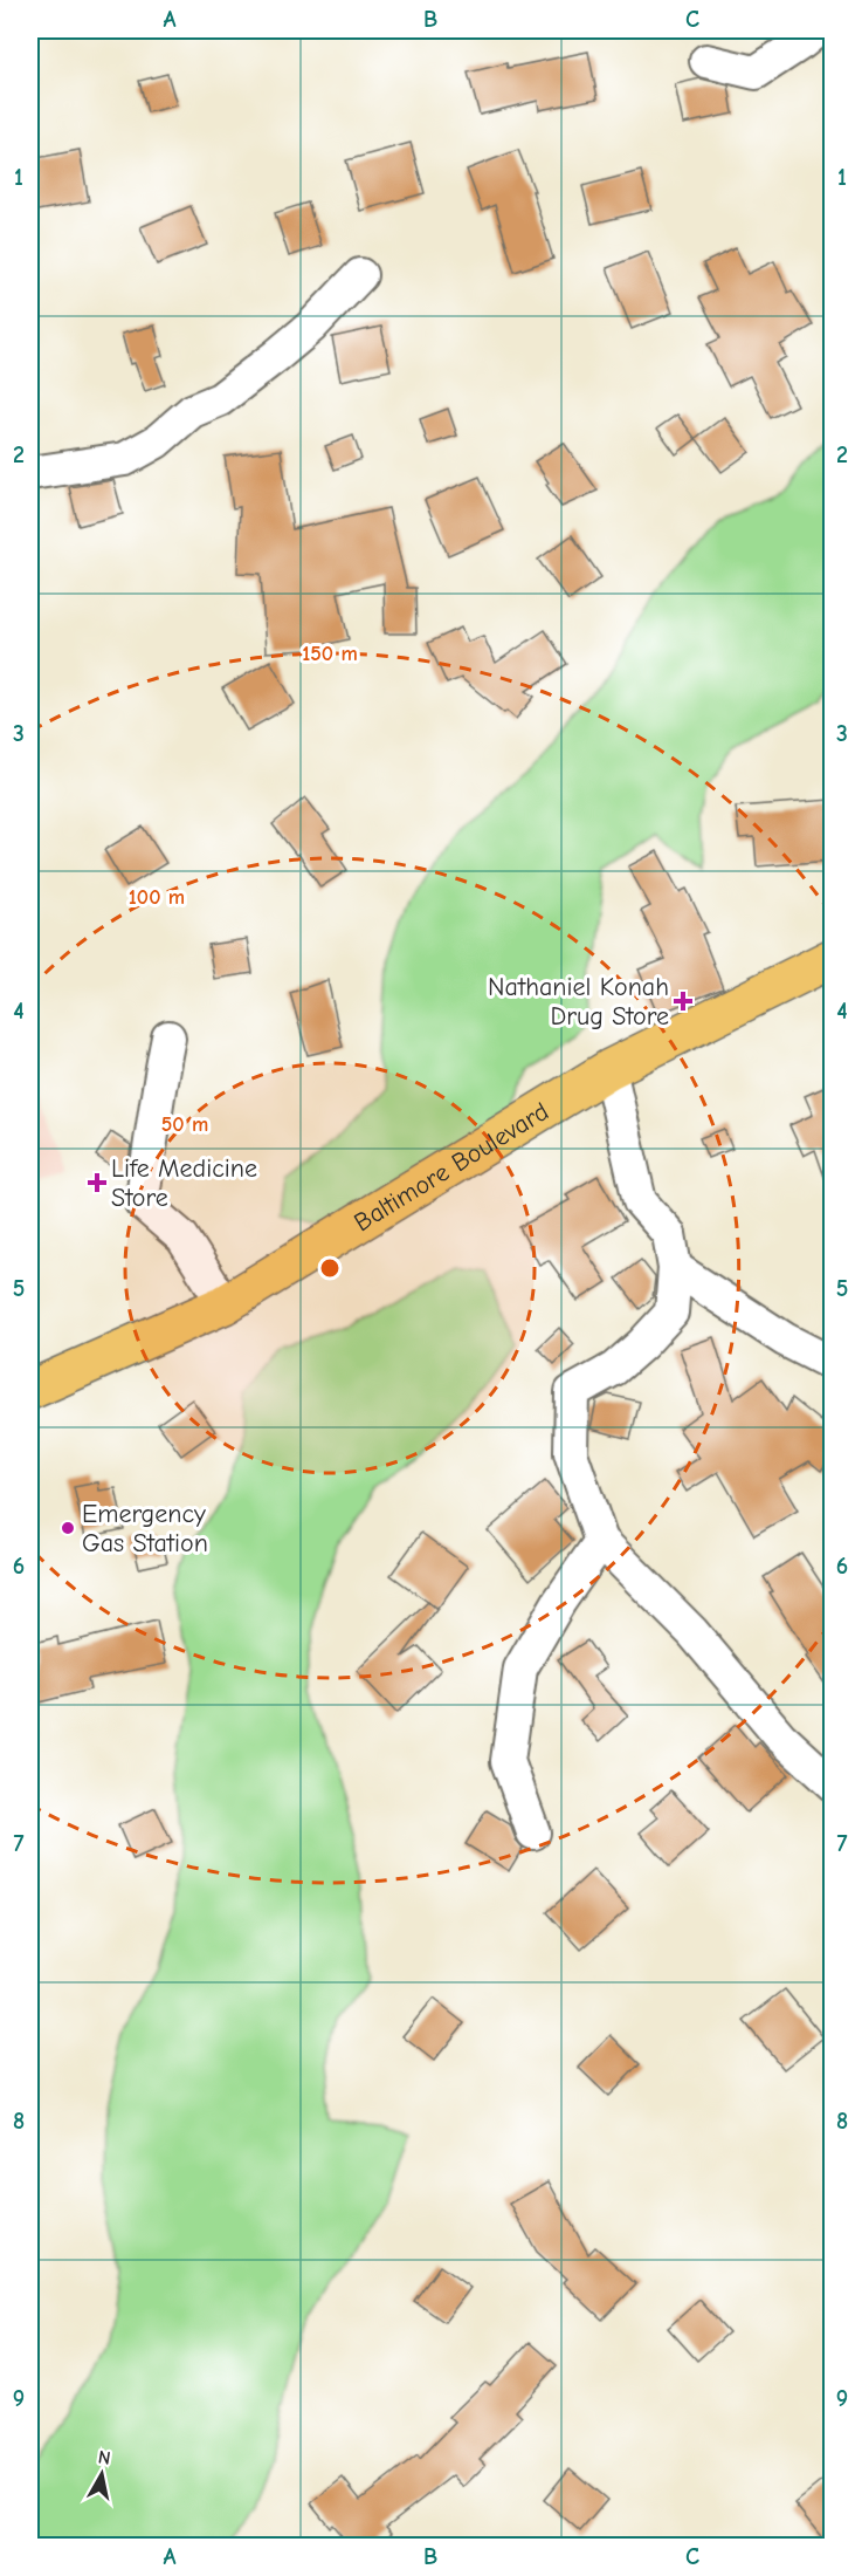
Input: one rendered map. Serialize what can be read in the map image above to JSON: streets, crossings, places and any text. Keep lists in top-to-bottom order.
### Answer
{
  "streets": {
    "highway": ["Baltimore Boulevard"]
  },
  "places": {
    "health": ["Nathaniel Konah Drug Store", "Life Medicine Store"],
    "other": ["Emergency Gas Station"]
  },
  "north": "top",
  "grid": {
    "columns": ["A", "B", "C"],
    "rows": [
      "1",
      "2",
      "3",
      "4",
      "5",
      "6",
      "7",
      "8",
      "9"
    ]
  },
  "rings": ["150 m", "100 m", "50 m"]
}
